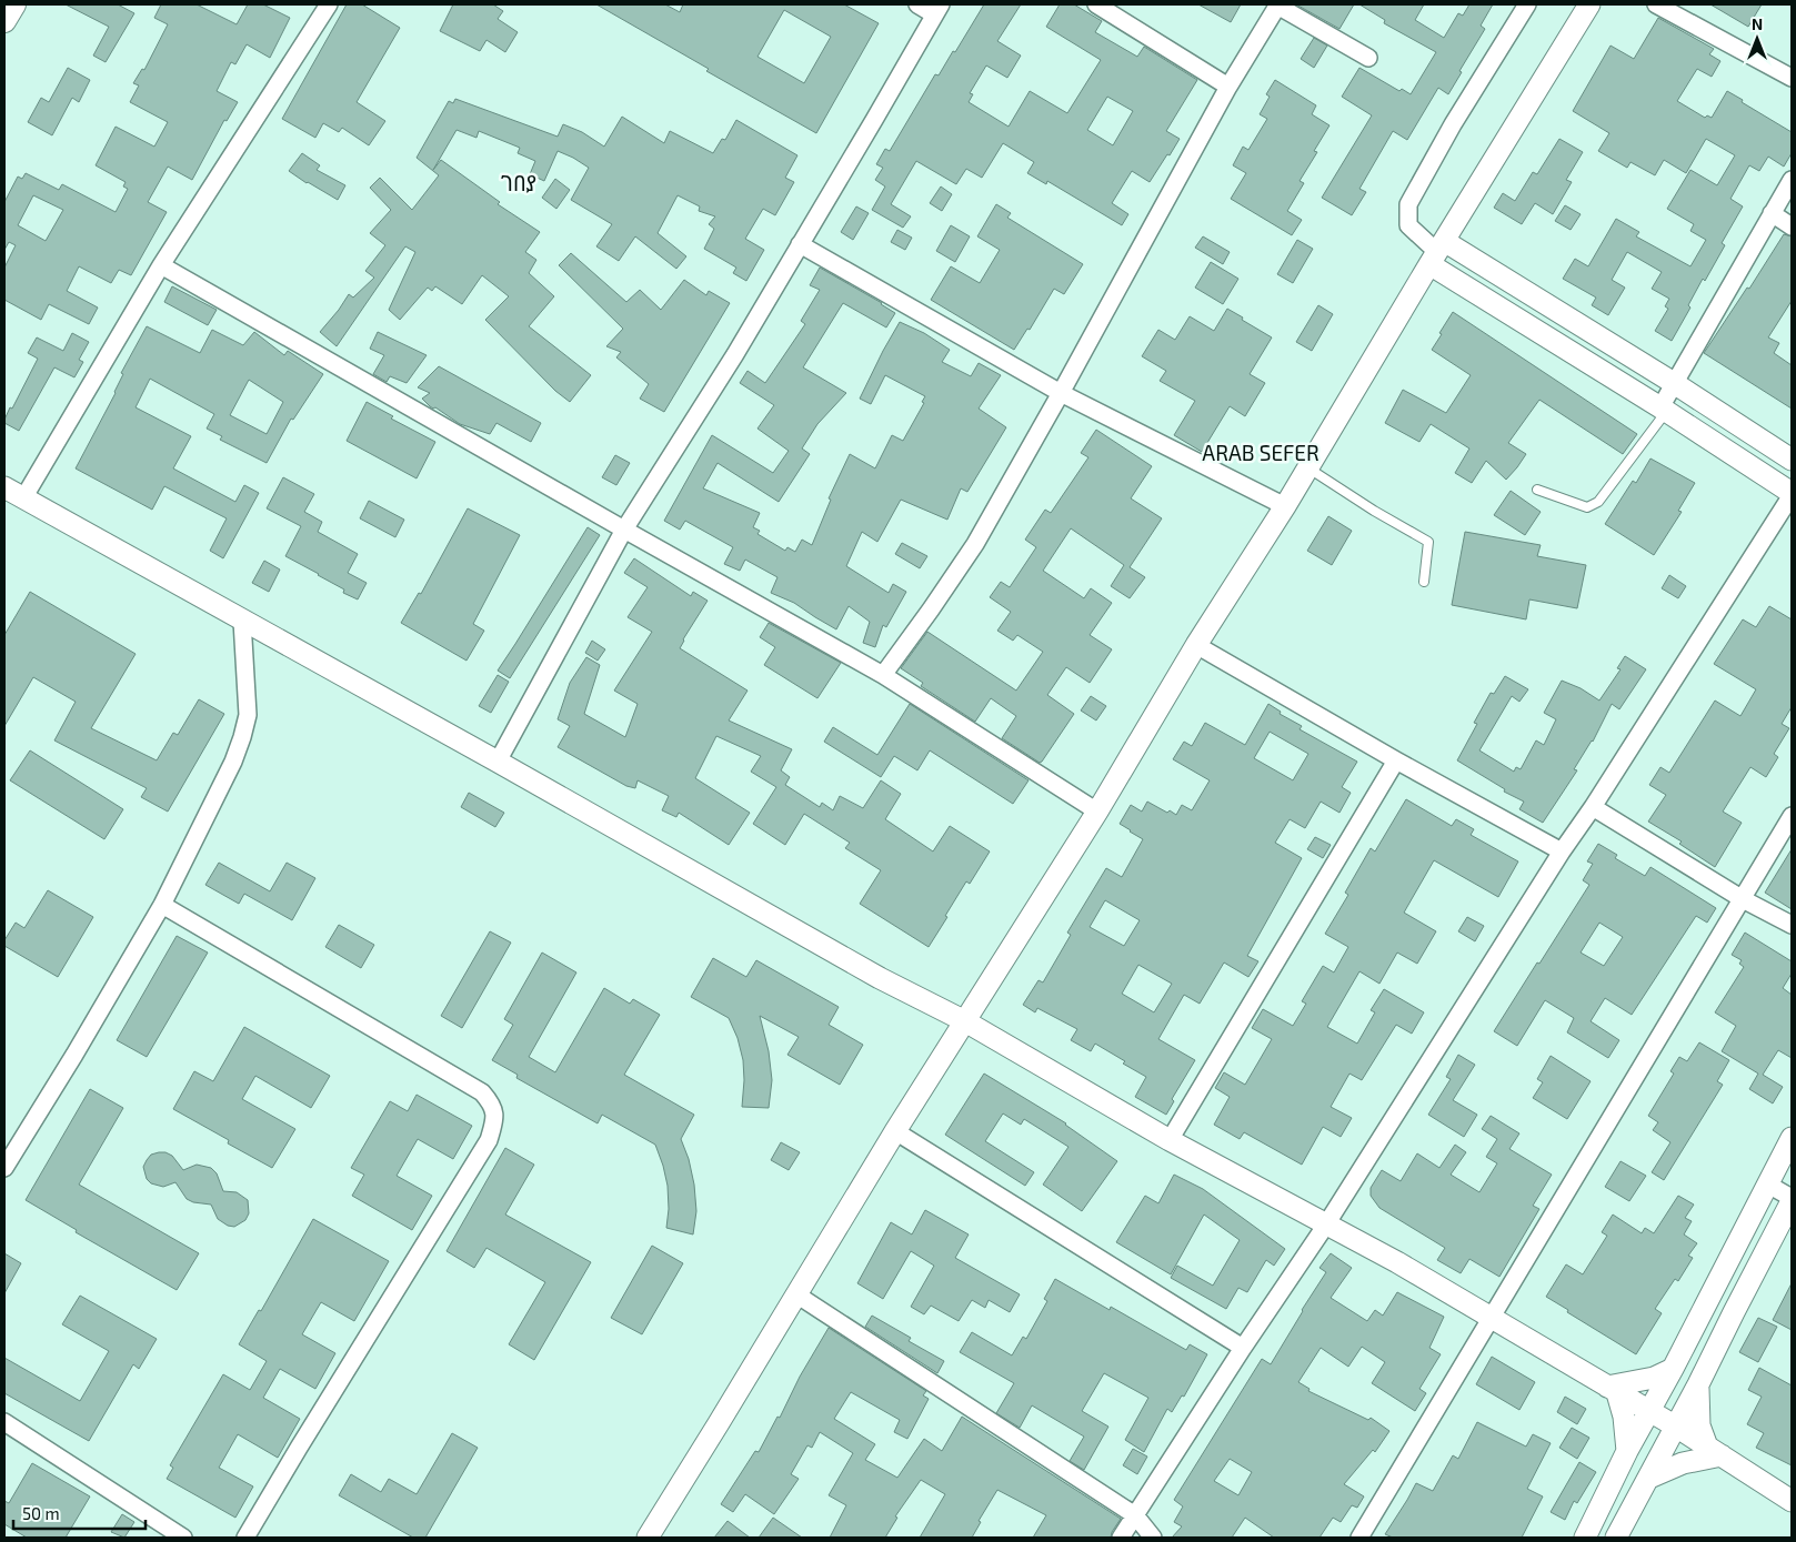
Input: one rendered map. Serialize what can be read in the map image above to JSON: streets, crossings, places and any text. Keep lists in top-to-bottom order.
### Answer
{
  "districts": ["ገበያ", "ARAB SEFER"],
  "scale_bar": "50 m",
  "north": "top"
}
